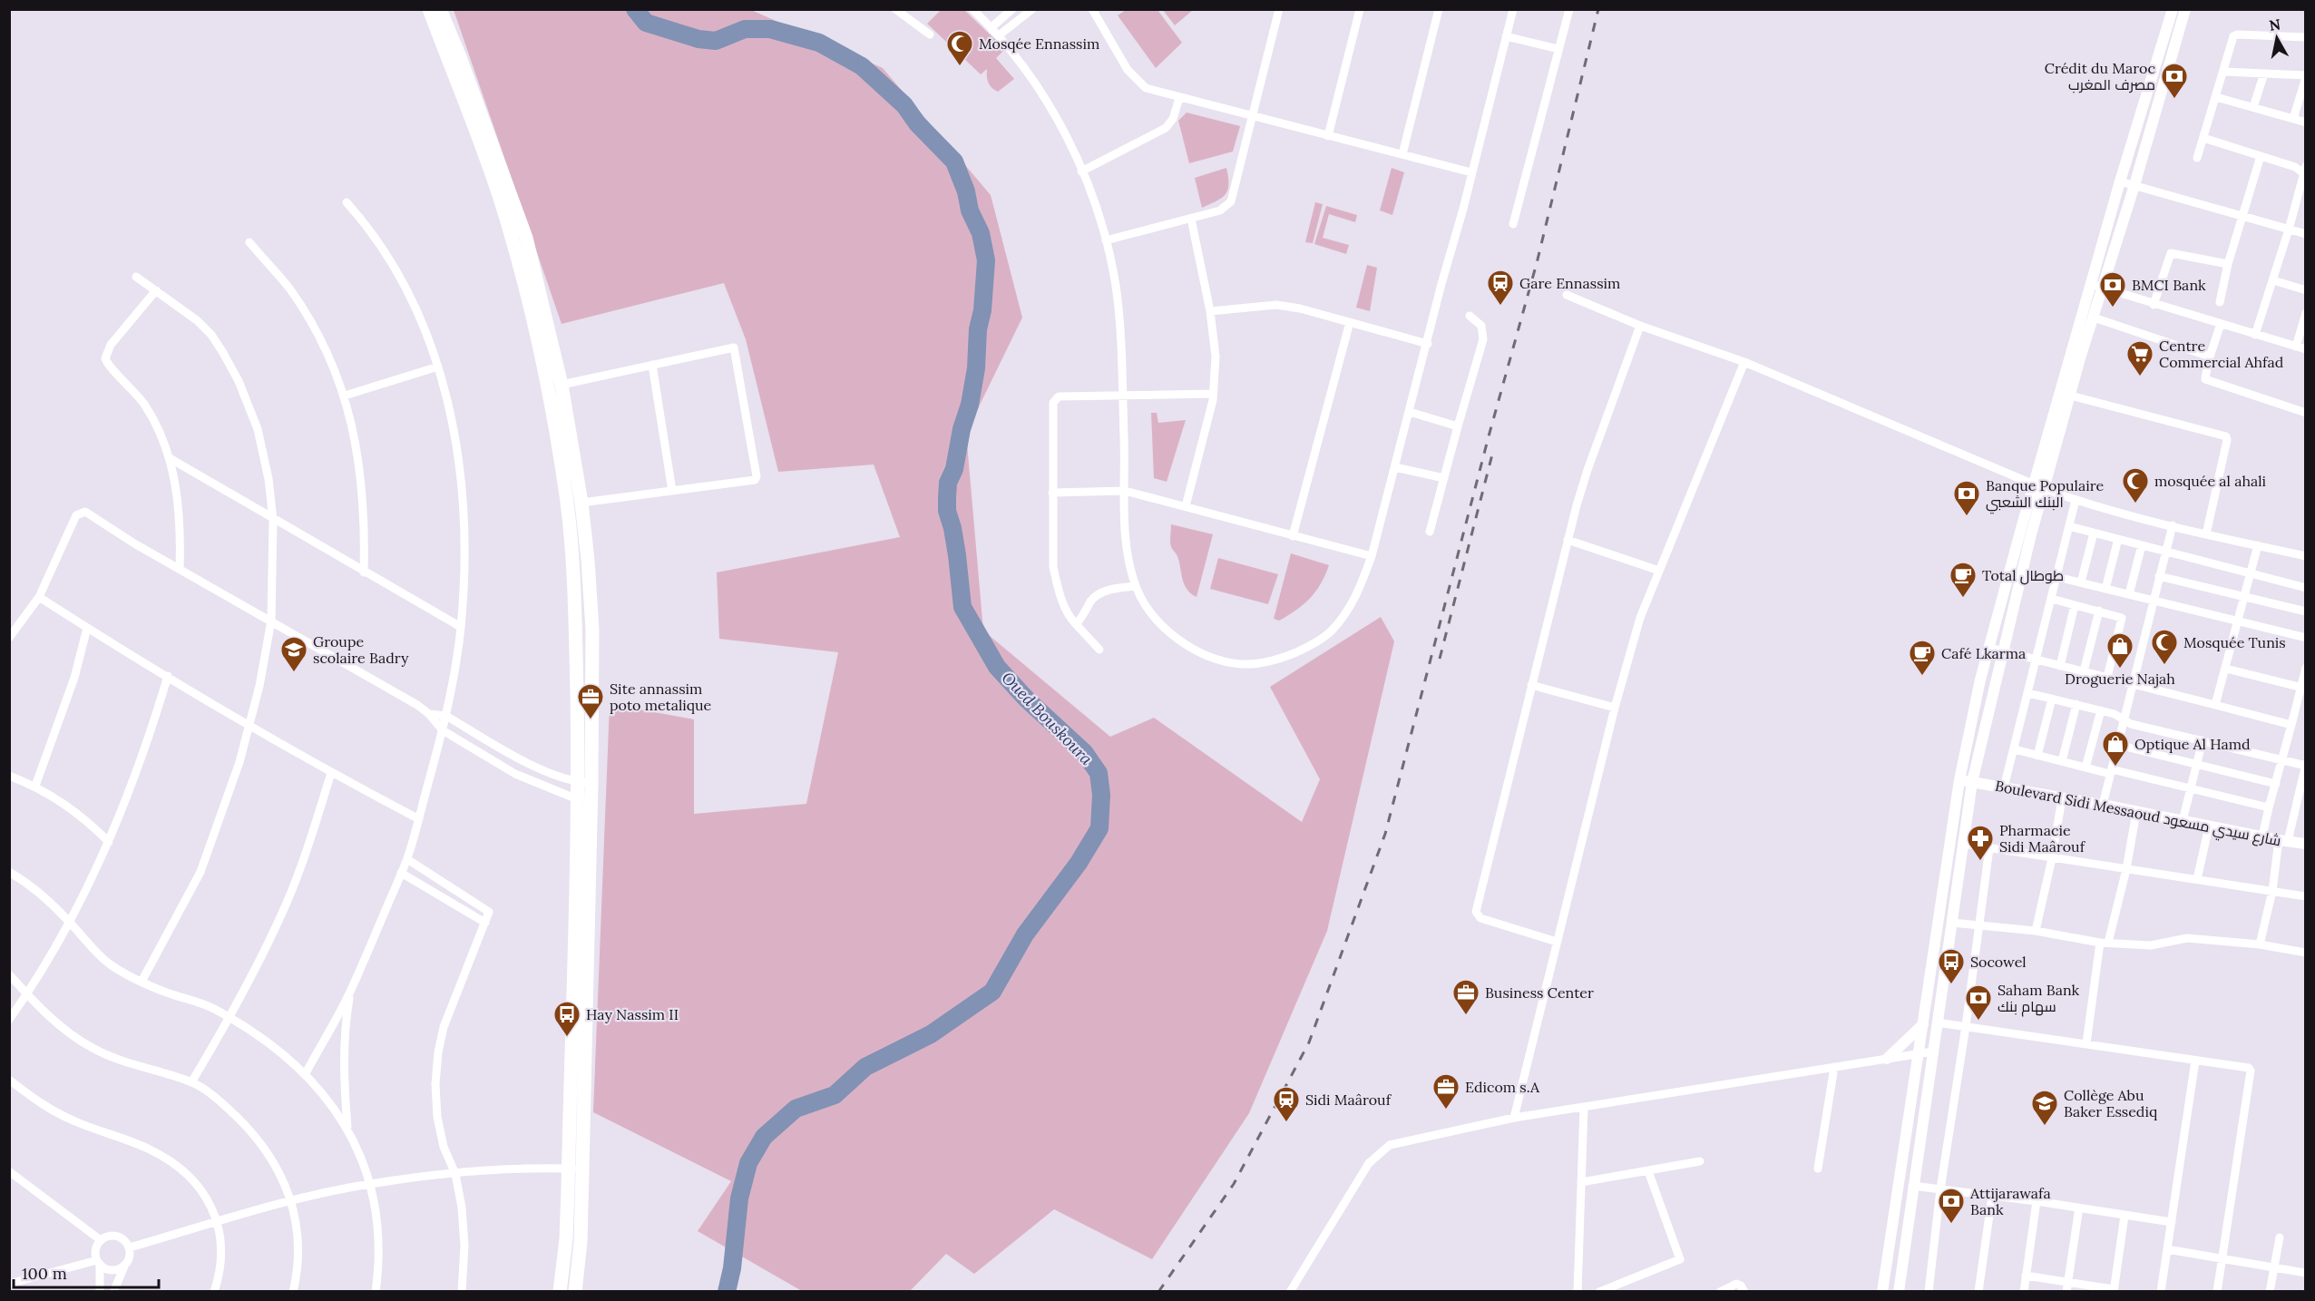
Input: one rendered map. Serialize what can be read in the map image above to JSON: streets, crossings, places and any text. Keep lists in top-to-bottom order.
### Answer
{
  "streets": {
    "street": ["Boulevard Sidi Messaoud شارع سيدي مسعود"]
  },
  "water": ["Oued Bouskoura"],
  "places": {
    "mosque": ["Mosqée Ennassim", "mosquée al ahali", "Mosquée Tunis"],
    "bank": [
      "Crédit du Maroc مصرف المغرب",
      "BMCI Bank",
      "Banque Populaire البنك الشعبي",
      "Saham Bank سهام بنك",
      "Attijarawafa Bank"
    ],
    "station": ["Gare Ennassim", "Sidi Maârouf"],
    "supermarket": ["Centre Commercial Ahfad"],
    "cafe": ["Total طوطال", "Café Lkarma"],
    "shop": ["Droguerie Najah", "Optique Al Hamd"],
    "school or university": ["Groupe scolaire Badry", "Collège Abu Baker Essediq"],
    "office": ["Site annassim poto metalique", "Business Center", "Edicom s.A"],
    "pharmacy": ["Pharmacie Sidi Maârouf"],
    "bus stop": ["Socowel", "Hay Nassim II"]
  },
  "scale_bar": "100 m",
  "north": "top"
}
